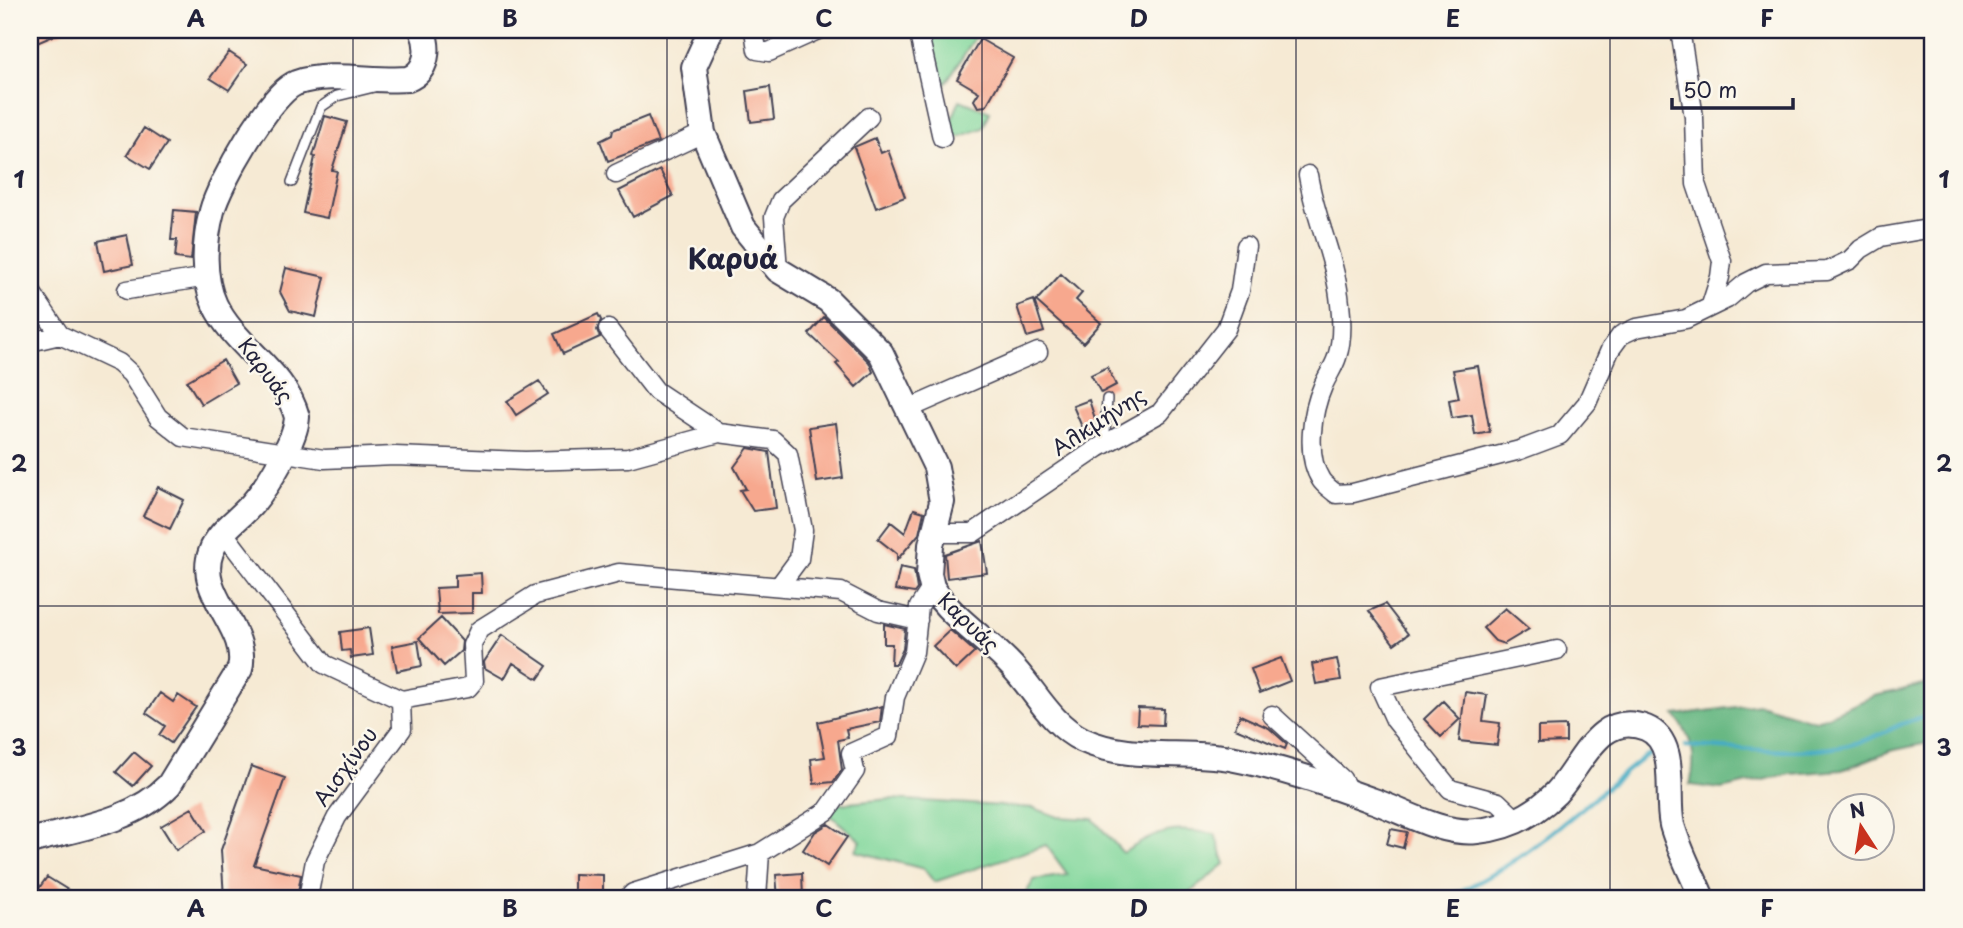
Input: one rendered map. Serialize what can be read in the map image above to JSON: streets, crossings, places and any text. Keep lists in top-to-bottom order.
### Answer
{
  "streets": {
    "street": ["Καρυάς", "Αλκμήνης", "Αισχίνου"]
  },
  "crossings": [
    ["Καρυάς", "Αλκμήνης"]
  ],
  "districts": ["Καρυά"],
  "scale_bar": "50 m",
  "north": "top",
  "grid": {
    "columns": [
      "A",
      "B",
      "C",
      "D",
      "E",
      "F"
    ],
    "rows": ["1", "2", "3"]
  }
}
